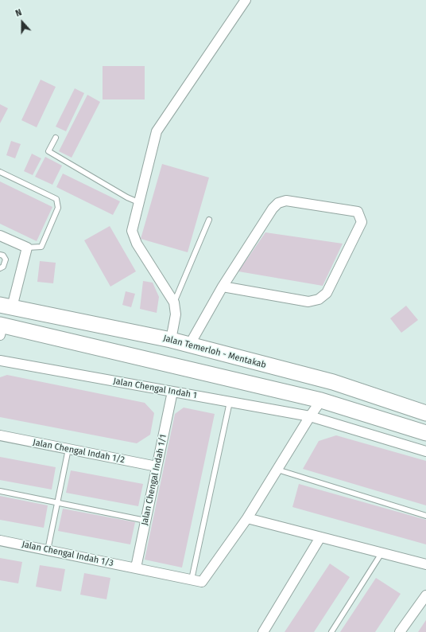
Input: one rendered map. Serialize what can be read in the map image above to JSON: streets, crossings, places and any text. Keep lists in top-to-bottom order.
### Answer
{
  "streets": {
    "main road": ["Jalan Temerloh - Mentakab"],
    "street": [
      "Jalan Chengal Indah 1",
      "Jalan Chengal Indah 1/2",
      "Jalan Chengal Indah 1/1",
      "Jalan Chengal Indah 1/3"
    ]
  },
  "crossings": [
    ["Jalan Chengal Indah 1", "Jalan Chengal Indah 1/1"],
    ["Jalan Chengal Indah 1/2", "Jalan Chengal Indah 1/1"],
    ["Jalan Chengal Indah 1/1", "Jalan Chengal Indah 1/3"]
  ],
  "north": "top"
}
